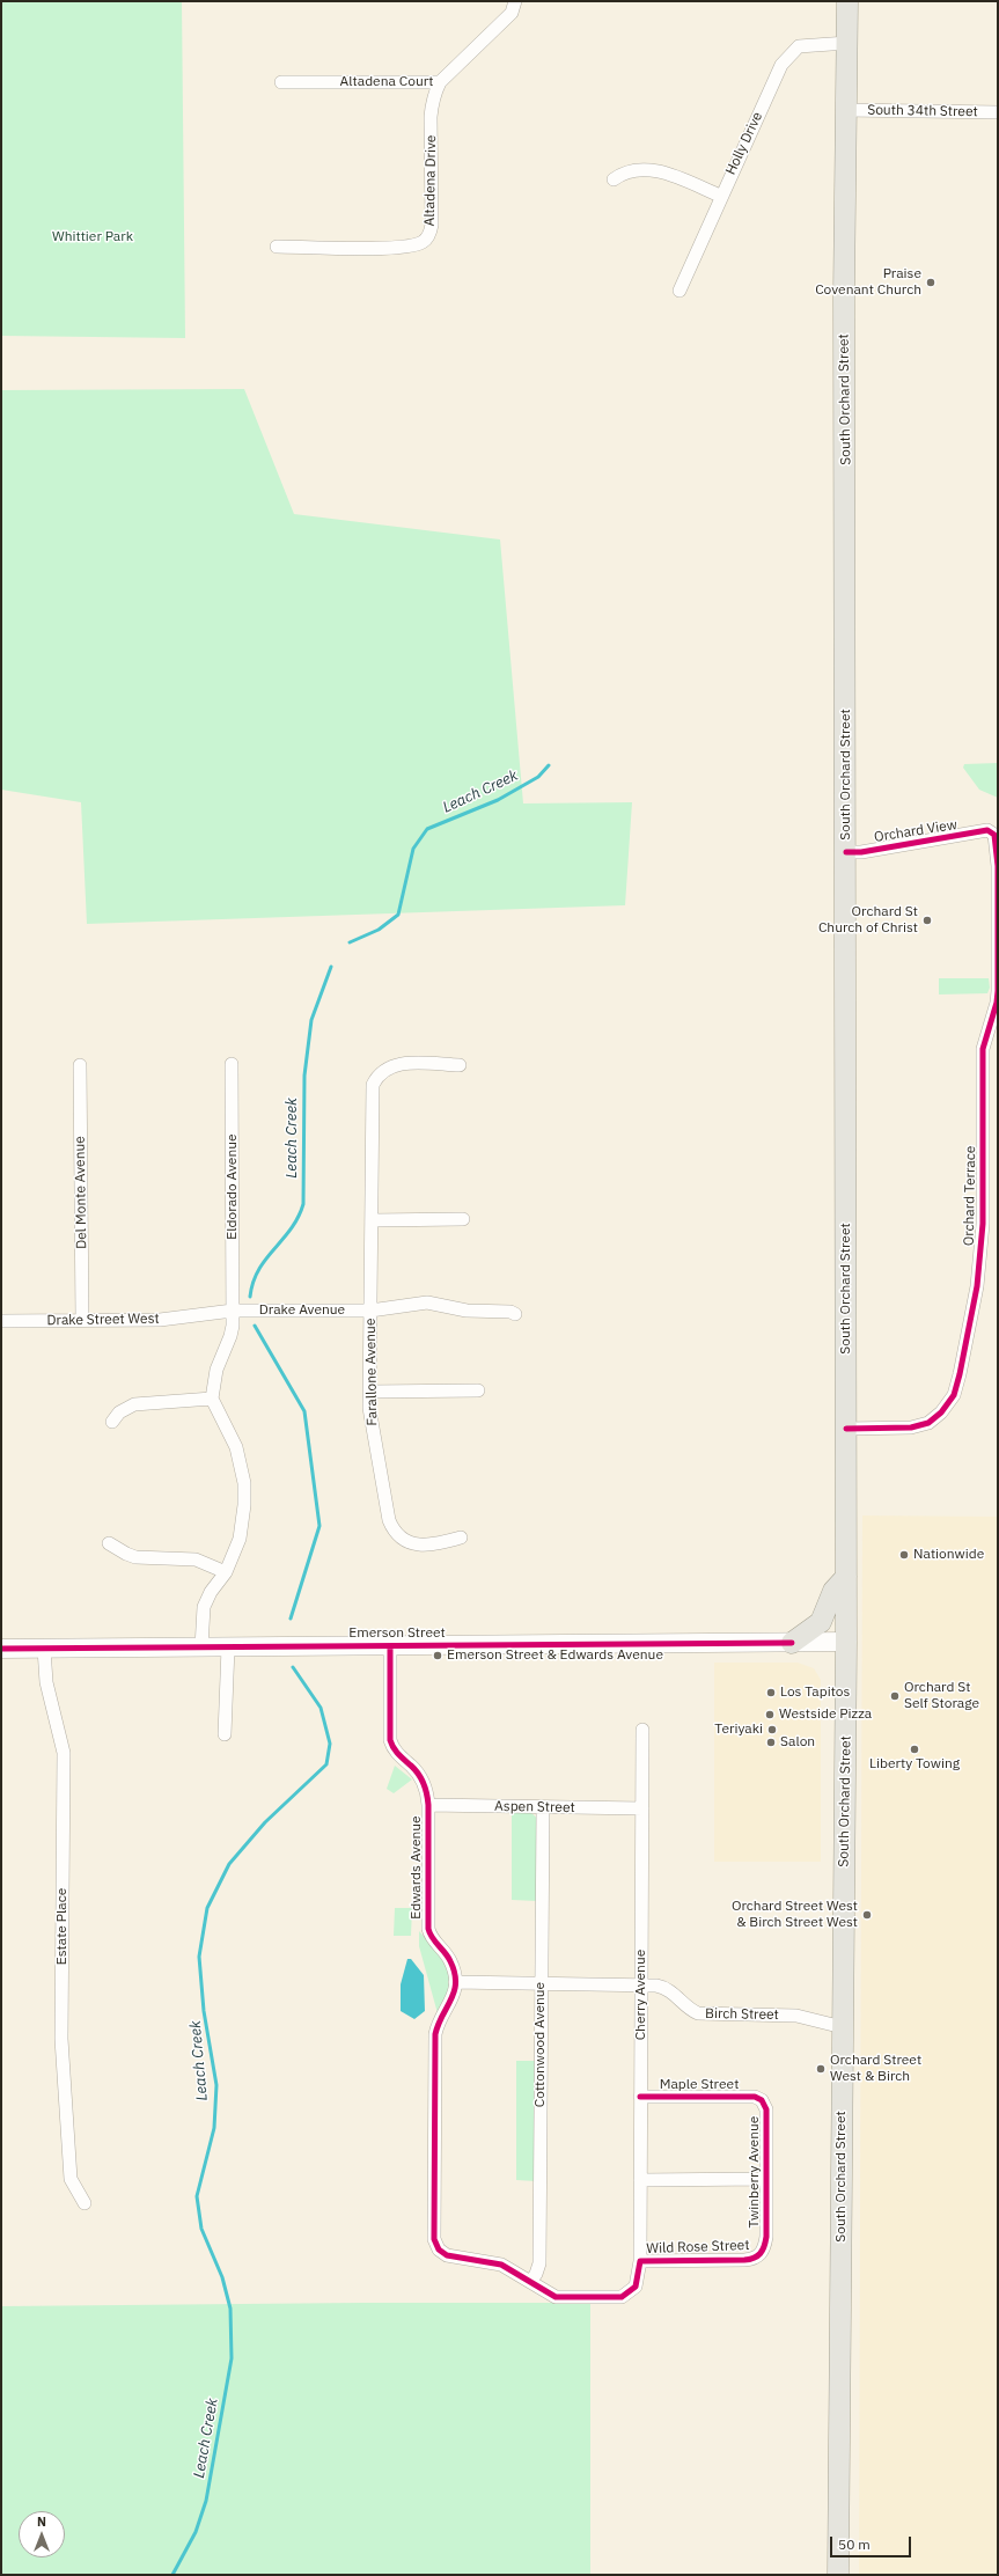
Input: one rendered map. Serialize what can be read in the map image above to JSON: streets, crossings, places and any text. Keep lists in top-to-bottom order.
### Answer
{
  "streets": {
    "main road": ["South Orchard Street", "Emerson Street"],
    "street": [
      "Altadena Court",
      "South 34th Street",
      "Holly Drive",
      "Altadena Drive",
      "Orchard View",
      "Eldorado Avenue",
      "Del Monte Avenue",
      "Orchard Terrace",
      "Drake Avenue",
      "Drake Street West",
      "Farallone Avenue",
      "Aspen Street",
      "Edwards Avenue",
      "Estate Place",
      "Cherry Avenue",
      "Birch Street",
      "Cottonwood Avenue",
      "Maple Street",
      "Twinberry Avenue",
      "Wild Rose Street"
    ]
  },
  "crossings": [
    ["Altadena Court", "Altadena Drive"],
    ["South 34th Street", "South Orchard Street"],
    ["Holly Drive", "South Orchard Street"],
    ["South Orchard Street", "Orchard View"],
    ["South Orchard Street", "Orchard Terrace"],
    ["South Orchard Street", "Emerson Street"],
    ["South Orchard Street", "Birch Street"],
    ["Orchard View", "Orchard Terrace"],
    ["Eldorado Avenue", "Drake Avenue"],
    ["Eldorado Avenue", "Drake Street West"],
    ["Del Monte Avenue", "Drake Street West"],
    ["Drake Avenue", "Drake Street West"],
    ["Drake Avenue", "Farallone Avenue"],
    ["Emerson Street", "Edwards Avenue"],
    ["Emerson Street", "Estate Place"],
    ["Aspen Street", "Edwards Avenue"],
    ["Aspen Street", "Cherry Avenue"],
    ["Aspen Street", "Cottonwood Avenue"],
    ["Edwards Avenue", "Birch Street"],
    ["Edwards Avenue", "Wild Rose Street"],
    ["Cherry Avenue", "Birch Street"],
    ["Cherry Avenue", "Maple Street"],
    ["Cherry Avenue", "Wild Rose Street"],
    ["Birch Street", "Cottonwood Avenue"],
    ["Cottonwood Avenue", "Wild Rose Street"],
    ["Maple Street", "Twinberry Avenue"],
    ["Twinberry Avenue", "Wild Rose Street"]
  ],
  "water": ["Leach Creek"],
  "parks": ["Whittier Park"],
  "places": [
    "Praise Covenant Church",
    "Orchard St Church of Christ",
    "Nationwide",
    "Emerson Street & Edwards Avenue",
    "Los Tapitos",
    "Orchard St Self Storage",
    "Westside Pizza",
    "Teriyaki",
    "Salon",
    "Liberty Towing",
    "Orchard Street West & Birch Street West",
    "Orchard Street West & Birch"
  ],
  "scale_bar": "50 m",
  "north": "top"
}
